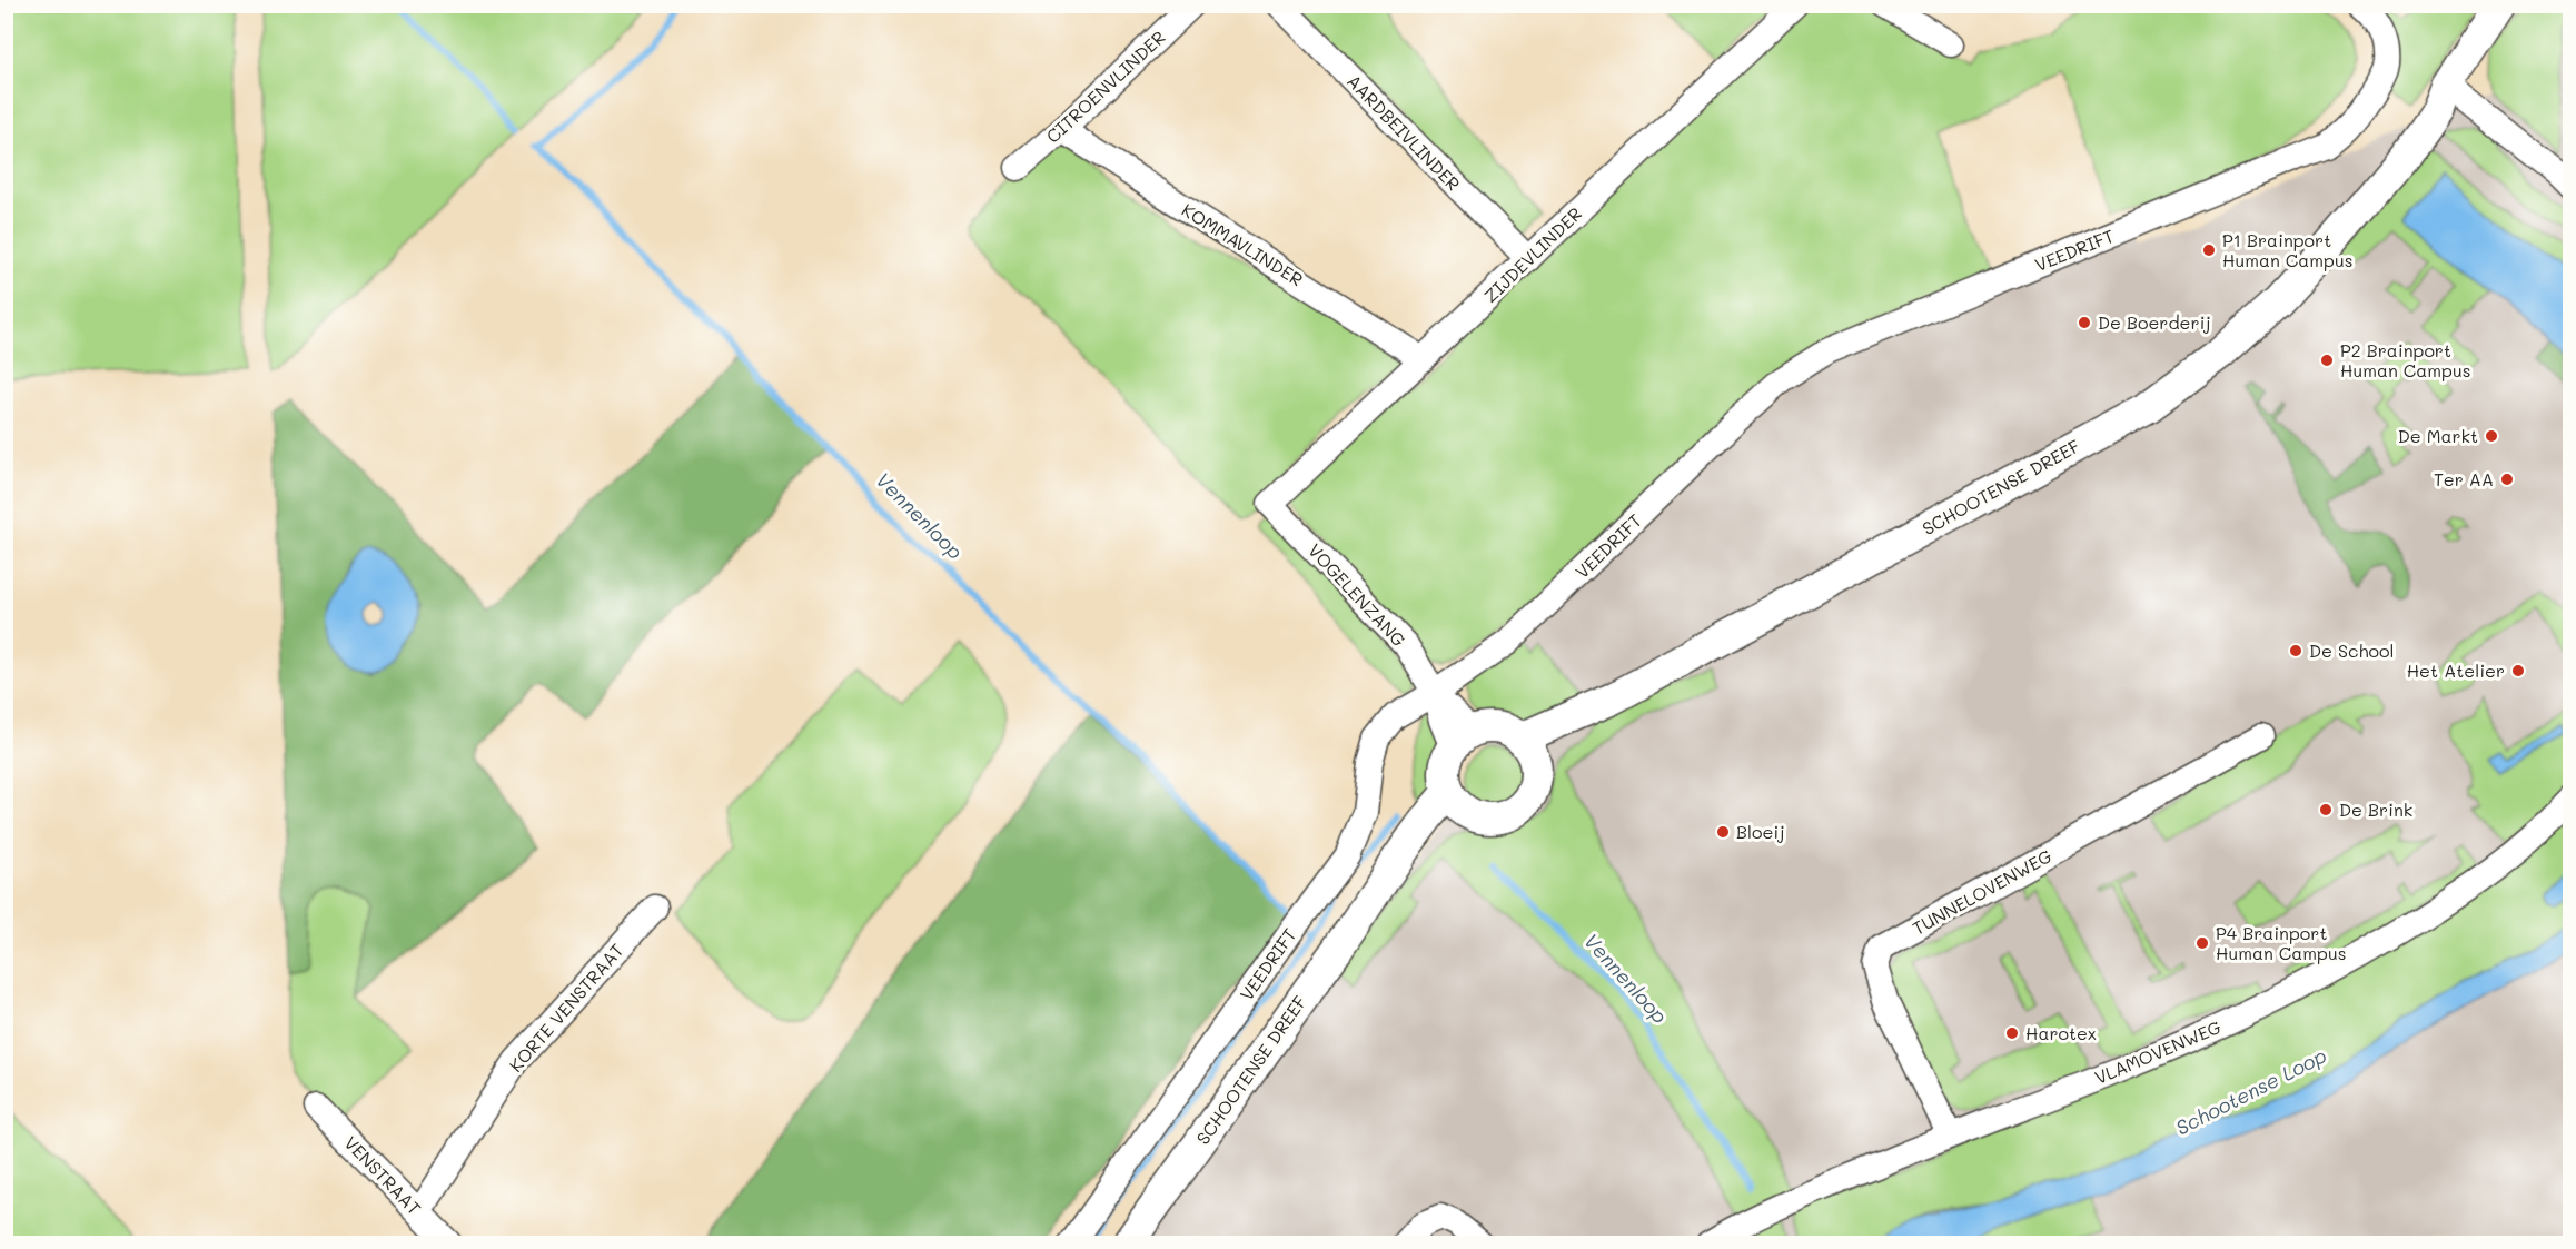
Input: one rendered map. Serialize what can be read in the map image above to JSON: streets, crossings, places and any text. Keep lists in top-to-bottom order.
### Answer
{
  "streets": {
    "street": [
      "CITROENVLINDER",
      "AARDBEIVLINDER",
      "KOMMAVLINDER",
      "VEEDRIFT",
      "ZIJDEVLINDER",
      "SCHOOTENSE DREEF",
      "VOGELENZANG",
      "TUNNELOVENWEG",
      "KORTE VENSTRAAT",
      "VLAMOVENWEG",
      "VENSTRAAT"
    ]
  },
  "crossings": [
    ["CITROENVLINDER", "KOMMAVLINDER"],
    ["AARDBEIVLINDER", "ZIJDEVLINDER"],
    ["KOMMAVLINDER", "ZIJDEVLINDER"],
    ["VEEDRIFT", "VOGELENZANG"],
    ["ZIJDEVLINDER", "VOGELENZANG"],
    ["SCHOOTENSE DREEF", "VOGELENZANG"],
    ["TUNNELOVENWEG", "VLAMOVENWEG"],
    ["KORTE VENSTRAAT", "VENSTRAAT"]
  ],
  "water": ["Vennenloop", "Schootense Loop"],
  "places": [
    "P1 Brainport Human Campus",
    "De Boerderij",
    "P2 Brainport Human Campus",
    "De Markt",
    "Ter AA",
    "De School",
    "Het Atelier",
    "De Brink",
    "Bloeij",
    "P4 Brainport Human Campus",
    "Harotex"
  ]
}
